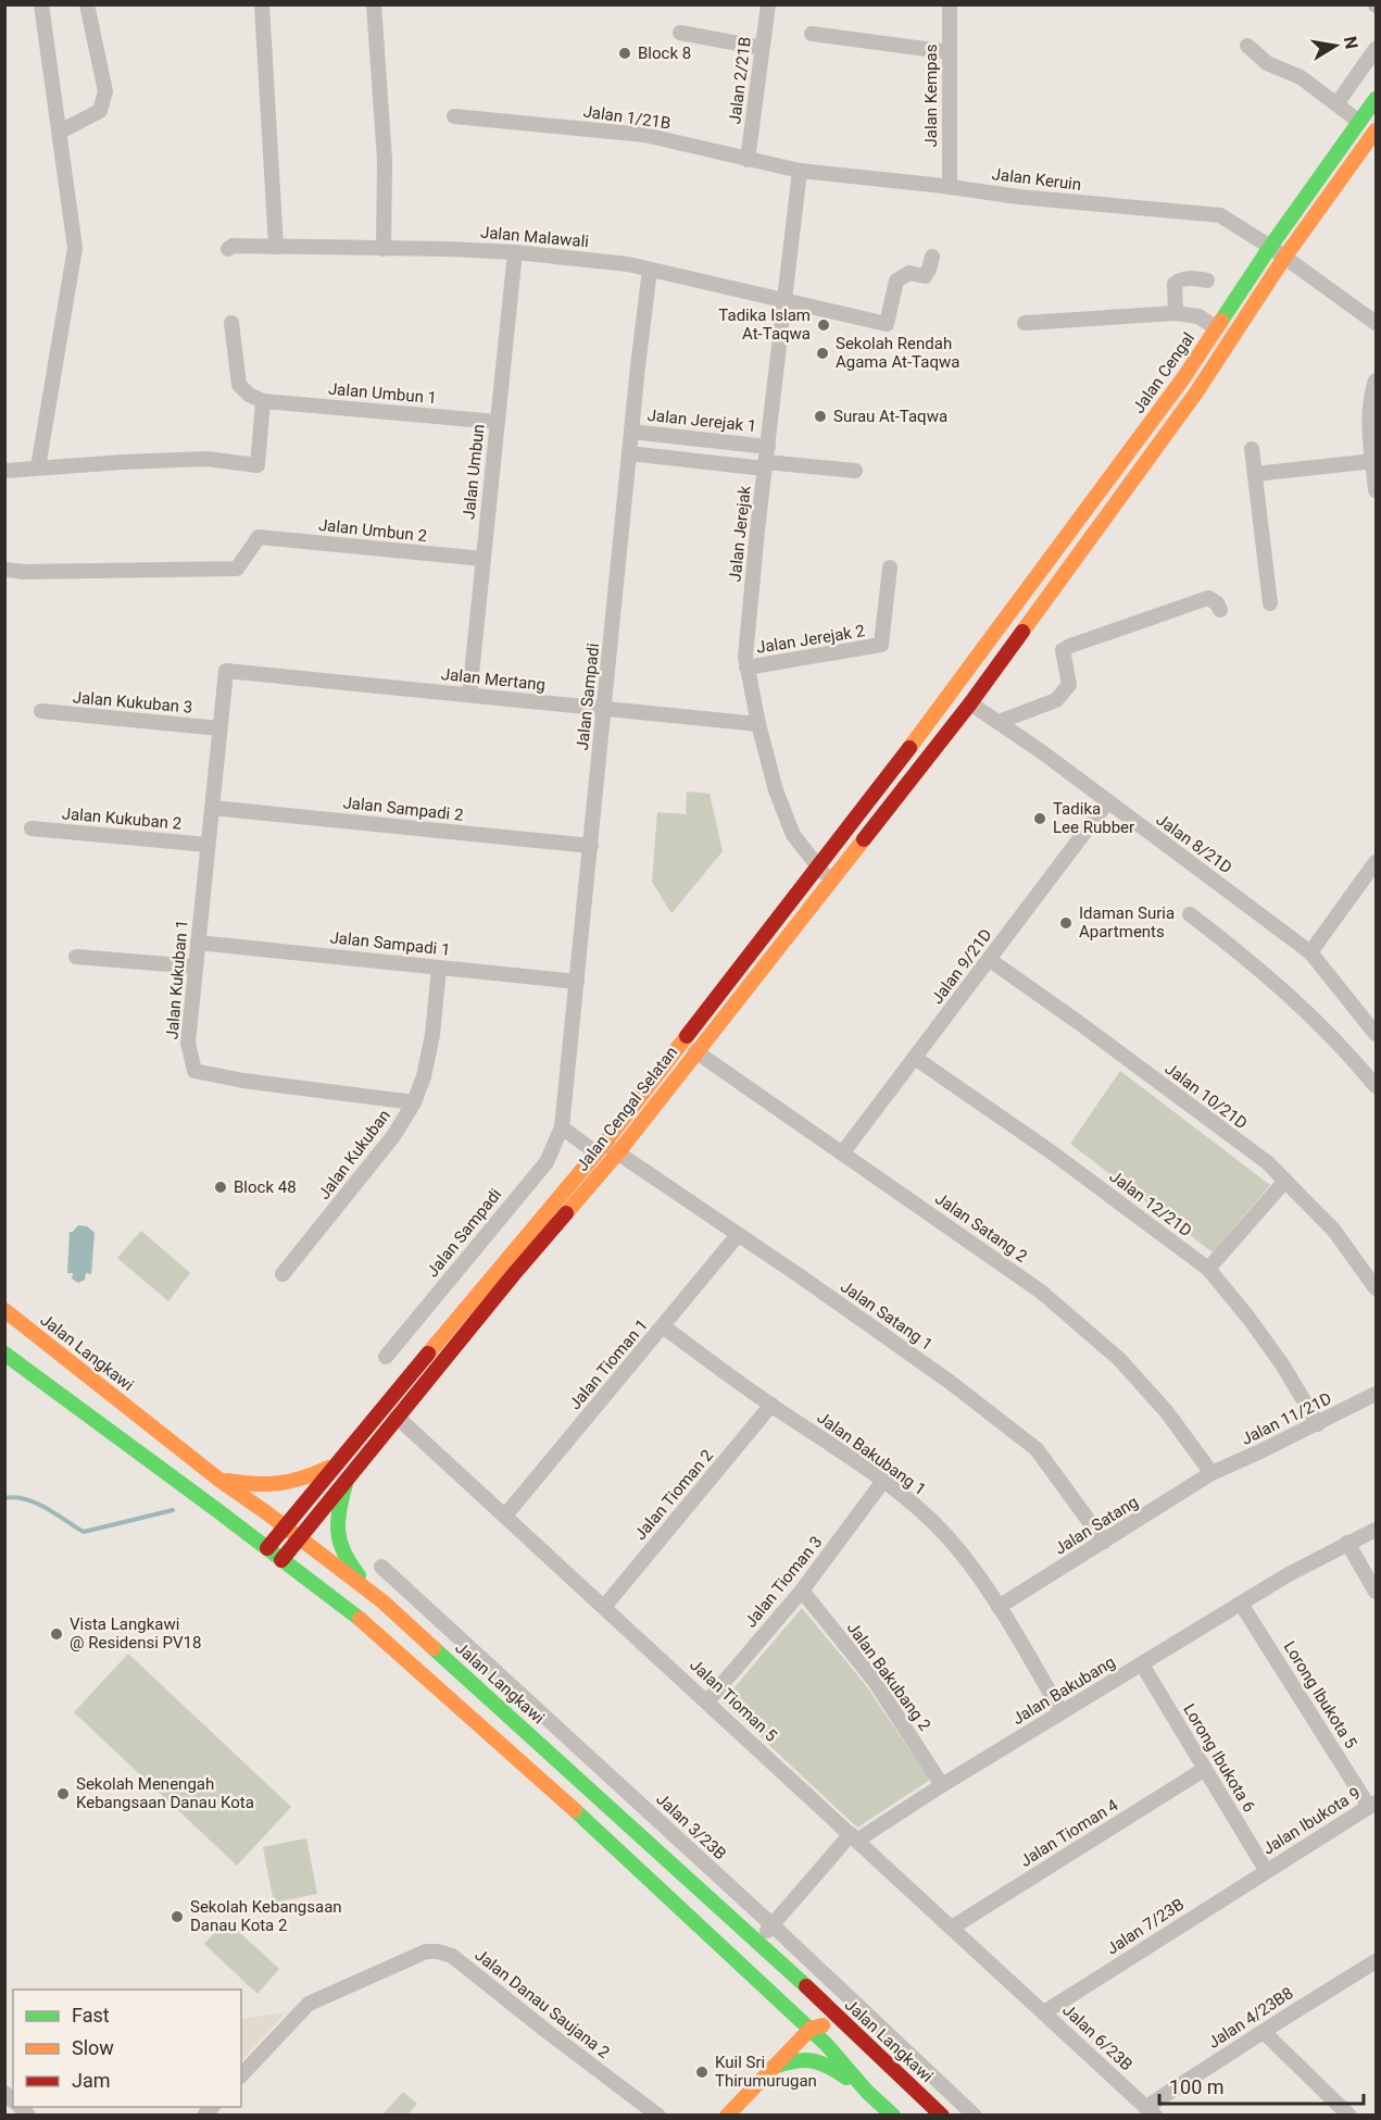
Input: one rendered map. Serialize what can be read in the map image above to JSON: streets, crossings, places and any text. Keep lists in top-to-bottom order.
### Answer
{
  "streets": {
    "street": [
      "Jalan 2/21B",
      "Jalan Kempas",
      "Jalan 1/21B",
      "Jalan Keruin",
      "Jalan Malawali",
      "Jalan Cengal",
      "Jalan Umbun 1",
      "Jalan Jerejak 1",
      "Jalan Umbun",
      "Jalan Umbun 2",
      "Jalan Jerejak",
      "Jalan Jerejak 2",
      "Jalan Mertang",
      "Jalan Sampadi",
      "Jalan Kukuban 3",
      "Jalan Sampadi 2",
      "Jalan Kukuban 2",
      "Jalan 8/21D",
      "Jalan Sampadi 1",
      "Jalan 9/21D",
      "Jalan Kukuban 1",
      "Jalan 10/21D",
      "Jalan Cengal Selatan",
      "Jalan Kukuban",
      "Jalan 12/21D",
      "Jalan Satang 2",
      "Jalan Satang 1",
      "Jalan Langkawi",
      "Jalan Tioman 1",
      "Jalan 11/21D",
      "Jalan Bakubang 1",
      "Jalan Tioman 2",
      "Jalan Satang",
      "Jalan Tioman 3",
      "Jalan Bakubang 2",
      "Jalan Bakubang",
      "Lorong Ibukota 5",
      "Jalan Tioman 5",
      "Lorong Ibukota 6",
      "Jalan Ibukota 9",
      "Jalan 3/23B",
      "Jalan Tioman 4",
      "Jalan 7/23B",
      "Jalan Danau Saujana 2",
      "Jalan 4/23B8",
      "Jalan 6/23B"
    ]
  },
  "crossings": [
    ["Jalan 2/21B", "Jalan 1/21B"],
    ["Jalan Kempas", "Jalan Keruin"],
    ["Jalan 1/21B", "Jalan Keruin"],
    ["Jalan 1/21B", "Jalan Jerejak"],
    ["Jalan Keruin", "Jalan Cengal"],
    ["Jalan Keruin", "Jalan Jerejak"],
    ["Jalan Keruin", "Jalan Cengal Selatan"],
    ["Jalan Malawali", "Jalan Umbun"],
    ["Jalan Malawali", "Jalan Jerejak"],
    ["Jalan Malawali", "Jalan Sampadi"],
    ["Jalan Cengal", "Jalan Cengal Selatan"],
    ["Jalan Umbun 1", "Jalan Umbun"],
    ["Jalan Jerejak 1", "Jalan Jerejak"],
    ["Jalan Jerejak 1", "Jalan Sampadi"],
    ["Jalan Umbun", "Jalan Umbun 2"],
    ["Jalan Umbun", "Jalan Mertang"],
    ["Jalan Jerejak", "Jalan Jerejak 2"],
    ["Jalan Jerejak", "Jalan Mertang"],
    ["Jalan Jerejak", "Jalan Cengal Selatan"],
    ["Jalan Mertang", "Jalan Sampadi"],
    ["Jalan Mertang", "Jalan Kukuban 1"],
    ["Jalan Sampadi", "Jalan Sampadi 2"],
    ["Jalan Sampadi", "Jalan Sampadi 1"],
    ["Jalan Kukuban 3", "Jalan Kukuban 1"],
    ["Jalan Sampadi 2", "Jalan Kukuban 1"],
    ["Jalan Kukuban 2", "Jalan Kukuban 1"],
    ["Jalan 8/21D", "Jalan 9/21D"],
    ["Jalan 8/21D", "Jalan Cengal Selatan"],
    ["Jalan Sampadi 1", "Jalan Kukuban 1"],
    ["Jalan Sampadi 1", "Jalan Kukuban"],
    ["Jalan 9/21D", "Jalan 10/21D"],
    ["Jalan 9/21D", "Jalan 12/21D"],
    ["Jalan 9/21D", "Jalan Satang 2"],
    ["Jalan Kukuban 1", "Jalan Kukuban"],
    ["Jalan Cengal Selatan", "Jalan Satang 2"],
    ["Jalan Cengal Selatan", "Jalan Satang 1"],
    ["Jalan Cengal Selatan", "Jalan Langkawi"],
    ["Jalan Cengal Selatan", "Jalan Tioman 5"],
    ["Jalan 12/21D", "Jalan 11/21D"],
    ["Jalan Satang 2", "Jalan 11/21D"],
    ["Jalan Satang 2", "Jalan Satang"],
    ["Jalan Satang 1", "Jalan Tioman 1"],
    ["Jalan Satang 1", "Jalan Satang"],
    ["Jalan Langkawi", "Jalan Bakubang"],
    ["Jalan Tioman 1", "Jalan Bakubang 1"],
    ["Jalan Tioman 1", "Jalan Tioman 5"],
    ["Jalan 11/21D", "Jalan Satang"],
    ["Jalan Bakubang 1", "Jalan Tioman 2"],
    ["Jalan Bakubang 1", "Jalan Satang"],
    ["Jalan Bakubang 1", "Jalan Tioman 3"],
    ["Jalan Bakubang 1", "Jalan Bakubang"],
    ["Jalan Tioman 2", "Jalan Tioman 5"],
    ["Jalan Tioman 3", "Jalan Bakubang 2"],
    ["Jalan Tioman 3", "Jalan Tioman 5"],
    ["Jalan Bakubang 2", "Jalan Bakubang"],
    ["Jalan Bakubang", "Lorong Ibukota 5"],
    ["Jalan Bakubang", "Jalan Tioman 5"],
    ["Jalan Bakubang", "Lorong Ibukota 6"],
    ["Jalan Bakubang", "Jalan 3/23B"],
    ["Lorong Ibukota 5", "Jalan Ibukota 9"],
    ["Jalan Tioman 5", "Jalan Tioman 4"],
    ["Jalan Tioman 5", "Jalan 7/23B"],
    ["Jalan Tioman 5", "Jalan 6/23B"],
    ["Lorong Ibukota 6", "Jalan Ibukota 9"],
    ["Lorong Ibukota 6", "Jalan Tioman 4"],
    ["Lorong Ibukota 6", "Jalan 7/23B"],
    ["Jalan Ibukota 9", "Jalan 7/23B"],
    ["Jalan 7/23B", "Jalan 6/23B"],
    ["Jalan 4/23B8", "Jalan 6/23B"]
  ],
  "places": [
    "Block 8",
    "Tadika Islam At-Taqwa",
    "Sekolah Rendah Agama At-Taqwa",
    "Surau At-Taqwa",
    "Tadika Lee Rubber",
    "Idaman Suria Apartments",
    "Block 48",
    "Vista Langkawi @ Residensi PV18",
    "Sekolah Menengah Kebangsaan Danau Kota",
    "Sekolah Kebangsaan Danau Kota 2",
    "Kuil Sri Thirumurugan"
  ],
  "legend": ["Fast", "Slow", "Jam"],
  "scale_bar": "100 m",
  "north": "right"
}
